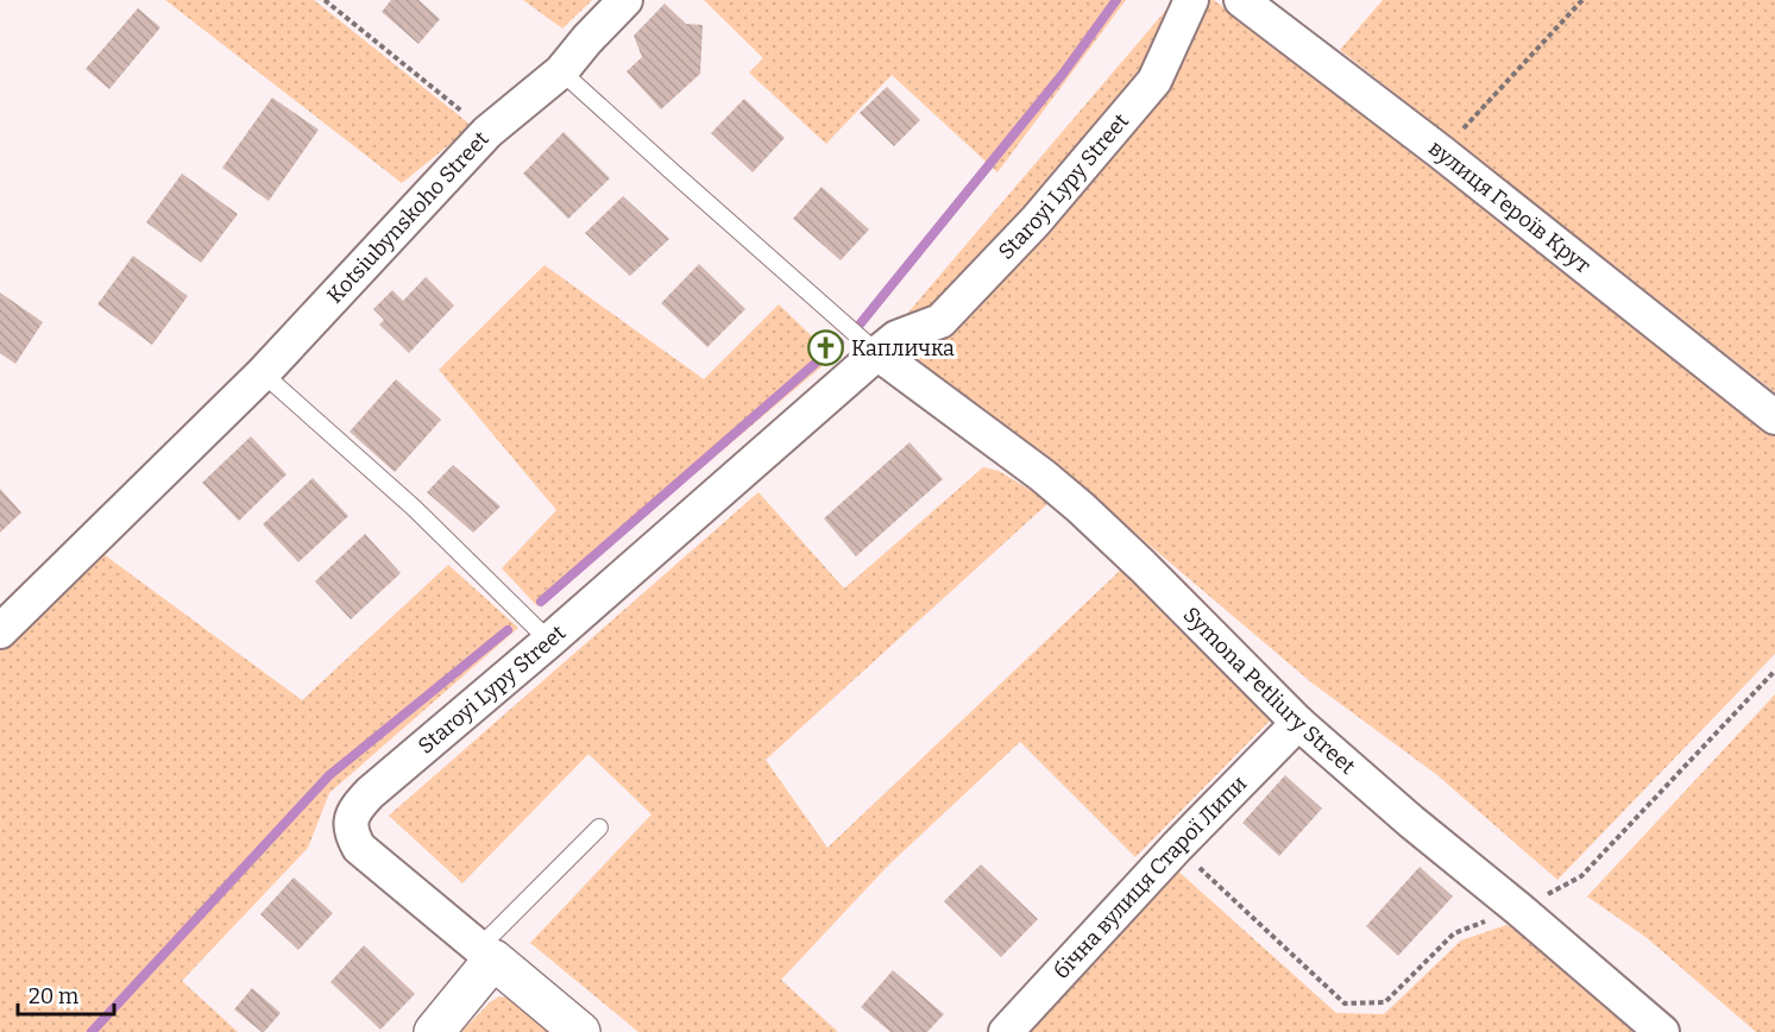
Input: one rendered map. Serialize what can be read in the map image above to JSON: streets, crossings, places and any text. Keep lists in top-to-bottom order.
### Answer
{
  "streets": {
    "street": [
      "Staroyi Lypy Street",
      "вулиця Героїв Крут",
      "Kotsiubynskoho Street",
      "Symona Petliury Street",
      "бічна вулиця Старої Липи"
    ]
  },
  "crossings": [
    ["Staroyi Lypy Street", "Symona Petliury Street"],
    ["Symona Petliury Street", "бічна вулиця Старої Липи"]
  ],
  "places": {
    "church": ["Капличка"]
  },
  "scale_bar": "20 m"
}
